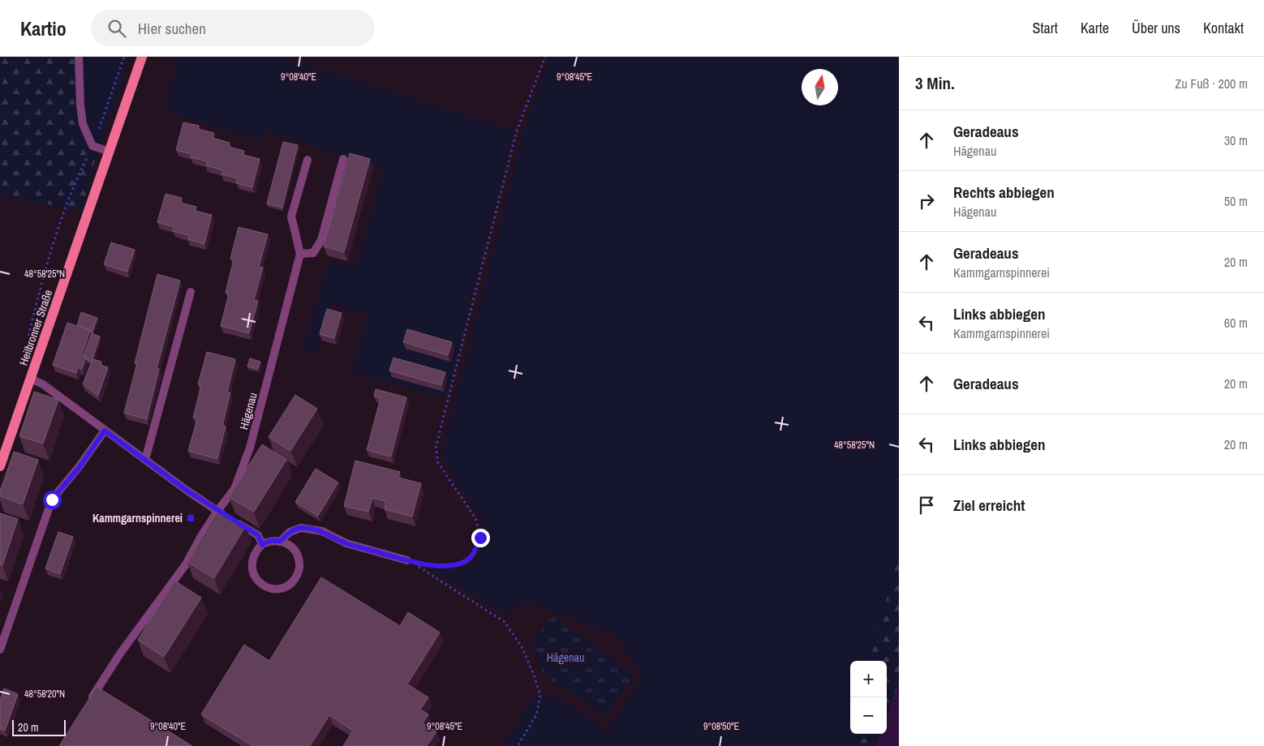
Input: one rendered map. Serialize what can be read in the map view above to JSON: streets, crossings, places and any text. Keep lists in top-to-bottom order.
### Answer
{
  "streets": {
    "main road": ["Heilbronner Straße"],
    "street": ["Hägenau"]
  },
  "parks": ["Hägenau"],
  "places": {
    "transit": ["Kammgarnspinnerei"]
  },
  "scale_bar": "20 m",
  "north": "top",
  "page": {
    "header": "Kartio",
    "search": "Hier suchen",
    "nav": [
      "Start",
      "Karte",
      "Über uns",
      "Kontakt"
    ],
    "heading": ["3 Min.", "Zu Fuß · 200 m"],
    "list": [
      ["Geradeaus", "Hägenau", "30 m"],
      ["Rechts abbiegen", "Hägenau", "50 m"],
      ["Geradeaus", "Kammgarnspinnerei", "20 m"],
      ["Links abbiegen", "Kammgarnspinnerei", "60 m"],
      ["Geradeaus", "20 m"],
      ["Links abbiegen", "20 m"],
      "Ziel erreicht"
    ],
    "map_buttons": ["+", "−"],
    "scale": "20 m"
  },
  "coordinates": [
    "9°08'40\"E",
    "9°08'45\"E",
    "48°58'25\"N",
    "48°58'20\"N",
    "9°08'50\"E"
  ]
}
